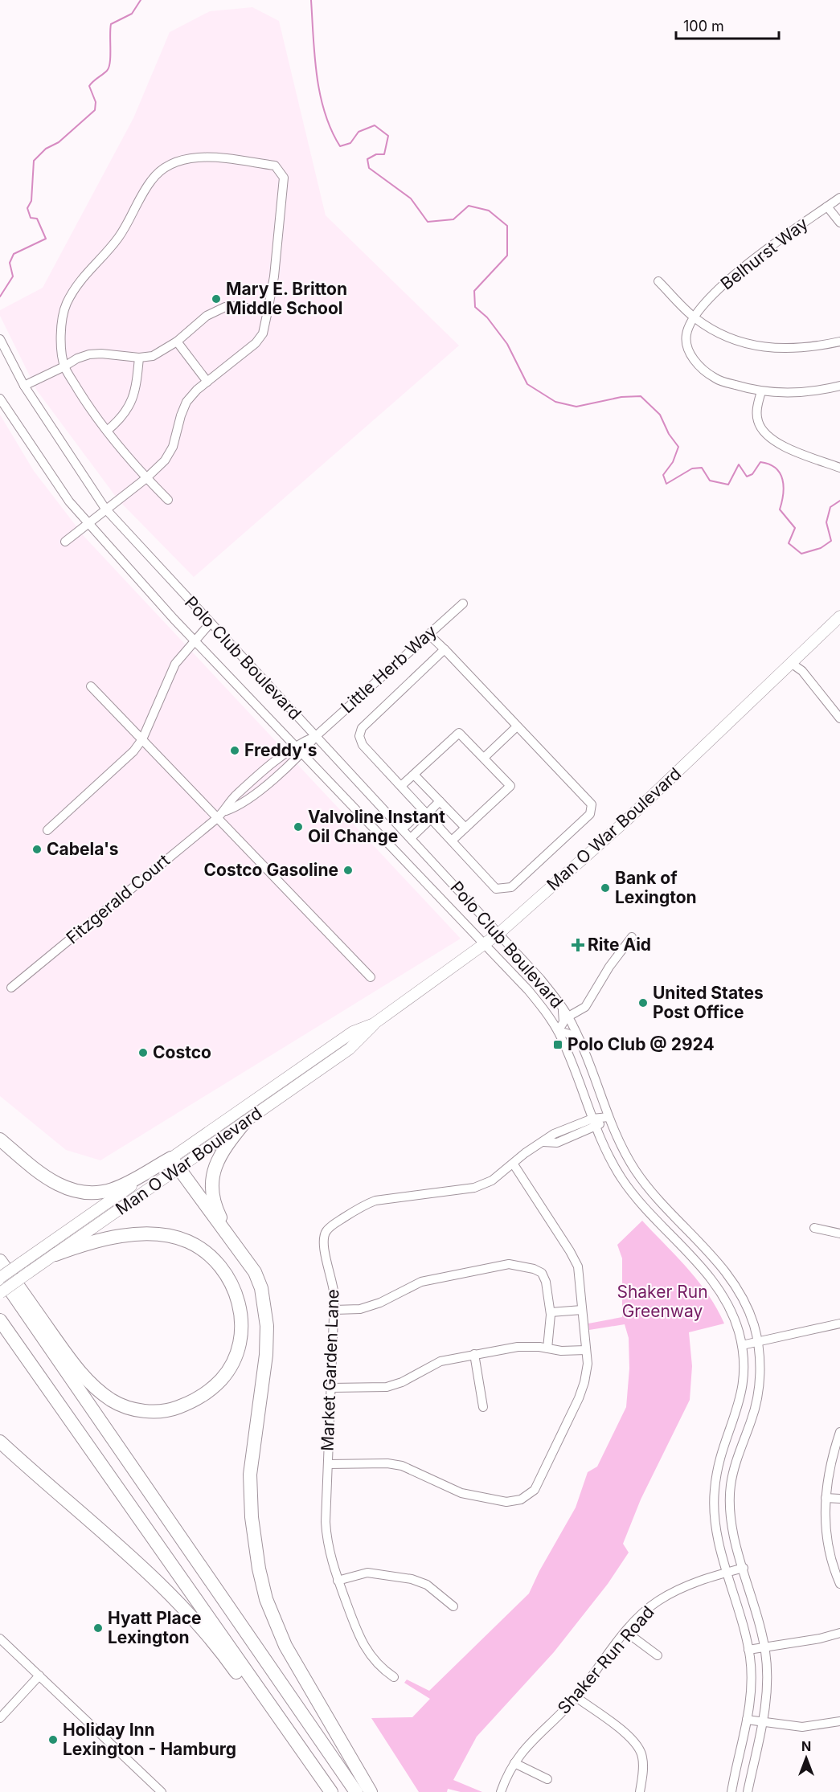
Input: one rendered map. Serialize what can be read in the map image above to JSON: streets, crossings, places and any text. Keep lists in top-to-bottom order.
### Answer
{
  "streets": {
    "main road": ["Man O War Boulevard"],
    "street": [
      "Belhurst Way",
      "Polo Club Boulevard",
      "Little Herb Way",
      "Fitzgerald Court",
      "Market Garden Lane",
      "Shaker Run Road"
    ]
  },
  "crossings": [
    ["Polo Club Boulevard", "Little Herb Way"],
    ["Polo Club Boulevard", "Man O War Boulevard"],
    ["Polo Club Boulevard", "Fitzgerald Court"],
    ["Polo Club Boulevard", "Market Garden Lane"],
    ["Polo Club Boulevard", "Shaker Run Road"],
    ["Little Herb Way", "Fitzgerald Court"]
  ],
  "parks": ["Shaker Run Greenway"],
  "places": {
    "other": [
      "Mary E. Britton Middle School",
      "Freddy's",
      "Valvoline Instant Oil Change",
      "Cabela's",
      "Costco Gasoline",
      "Bank of Lexington",
      "United States Post Office",
      "Costco",
      "Hyatt Place Lexington",
      "Holiday Inn Lexington - Hamburg"
    ],
    "health": ["Rite Aid"],
    "transit": ["Polo Club @ 2924"]
  },
  "scale_bar": "100 m",
  "north": "top"
}
